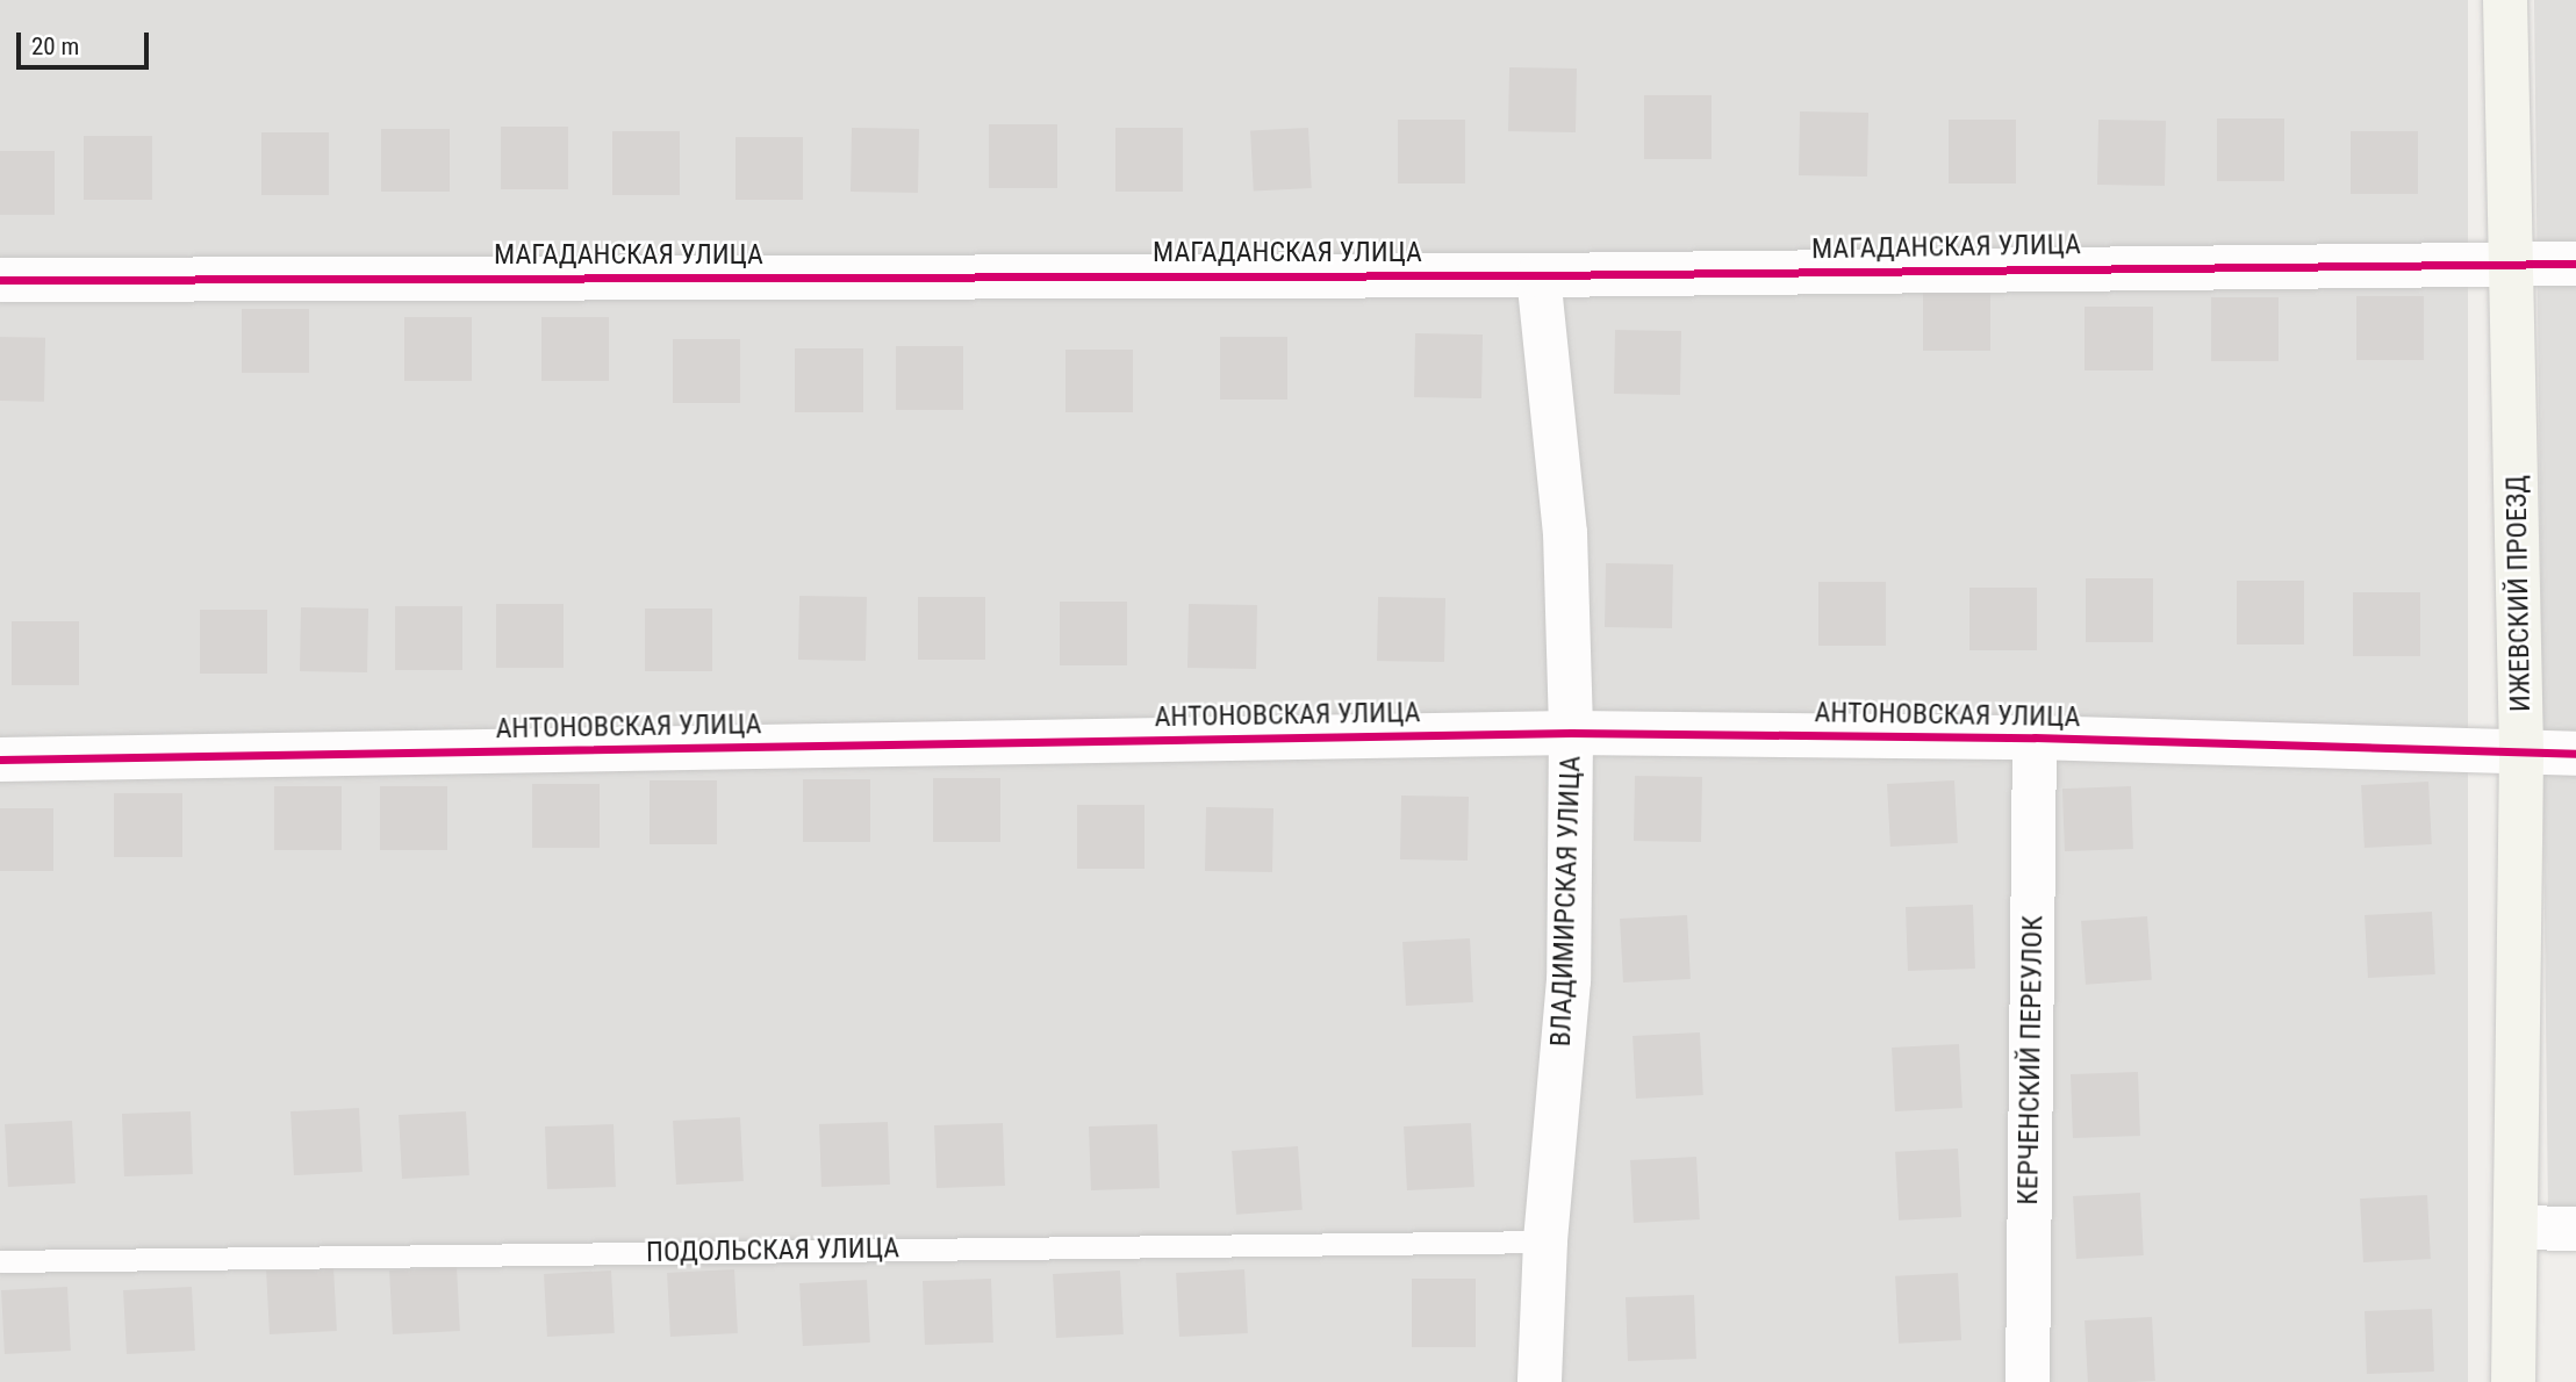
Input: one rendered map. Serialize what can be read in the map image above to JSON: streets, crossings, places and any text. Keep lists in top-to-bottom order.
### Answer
{
  "streets": {
    "street": [
      "МАГАДАНСКАЯ УЛИЦА",
      "ИЖЕВСКИЙ ПРОЕЗД",
      "АНТОНОВСКАЯ УЛИЦА",
      "ВЛАДИМИРСКАЯ УЛИЦА",
      "КЕРЧЕНСКИЙ ПЕРЕУЛОК"
    ],
    "lane": ["ПОДОЛЬСКАЯ УЛИЦА"]
  },
  "crossings": [
    ["МАГАДАНСКАЯ УЛИЦА", "ИЖЕВСКИЙ ПРОЕЗД"],
    ["МАГАДАНСКАЯ УЛИЦА", "ВЛАДИМИРСКАЯ УЛИЦА"],
    ["ИЖЕВСКИЙ ПРОЕЗД", "АНТОНОВСКАЯ УЛИЦА"],
    ["АНТОНОВСКАЯ УЛИЦА", "ВЛАДИМИРСКАЯ УЛИЦА"],
    ["АНТОНОВСКАЯ УЛИЦА", "КЕРЧЕНСКИЙ ПЕРЕУЛОК"],
    ["ВЛАДИМИРСКАЯ УЛИЦА", "ПОДОЛЬСКАЯ УЛИЦА"]
  ],
  "scale_bar": "20 m"
}
